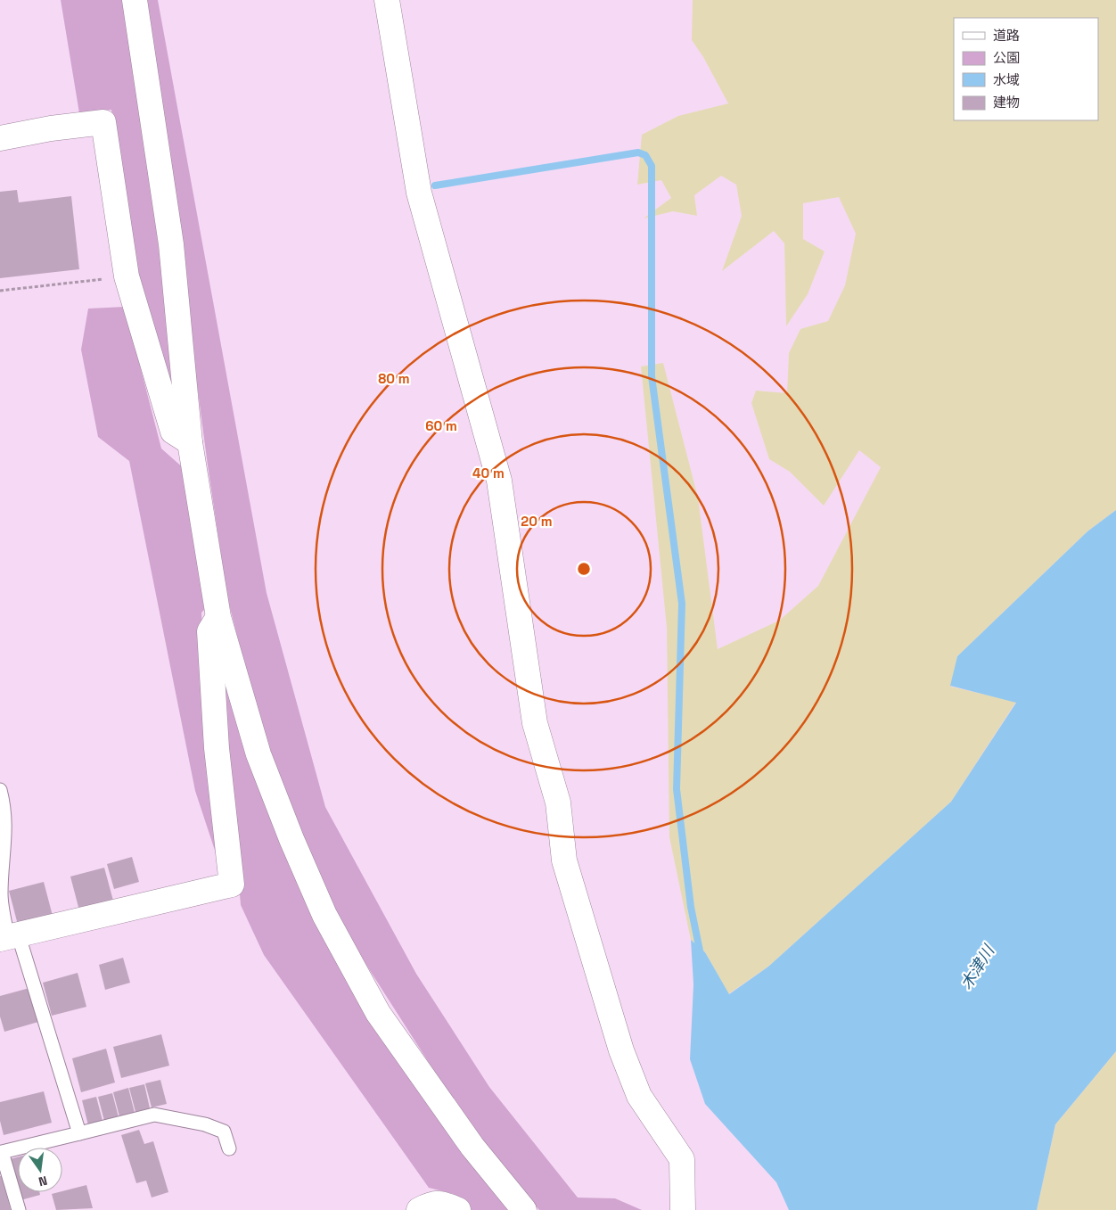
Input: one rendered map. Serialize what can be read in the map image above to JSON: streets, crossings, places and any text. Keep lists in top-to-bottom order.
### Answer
{
  "water": ["木津川"],
  "legend": [
    "道路",
    "公園",
    "水域",
    "建物"
  ],
  "north": "bottom",
  "rings": [
    "80 m",
    "60 m",
    "40 m",
    "20 m"
  ]
}
